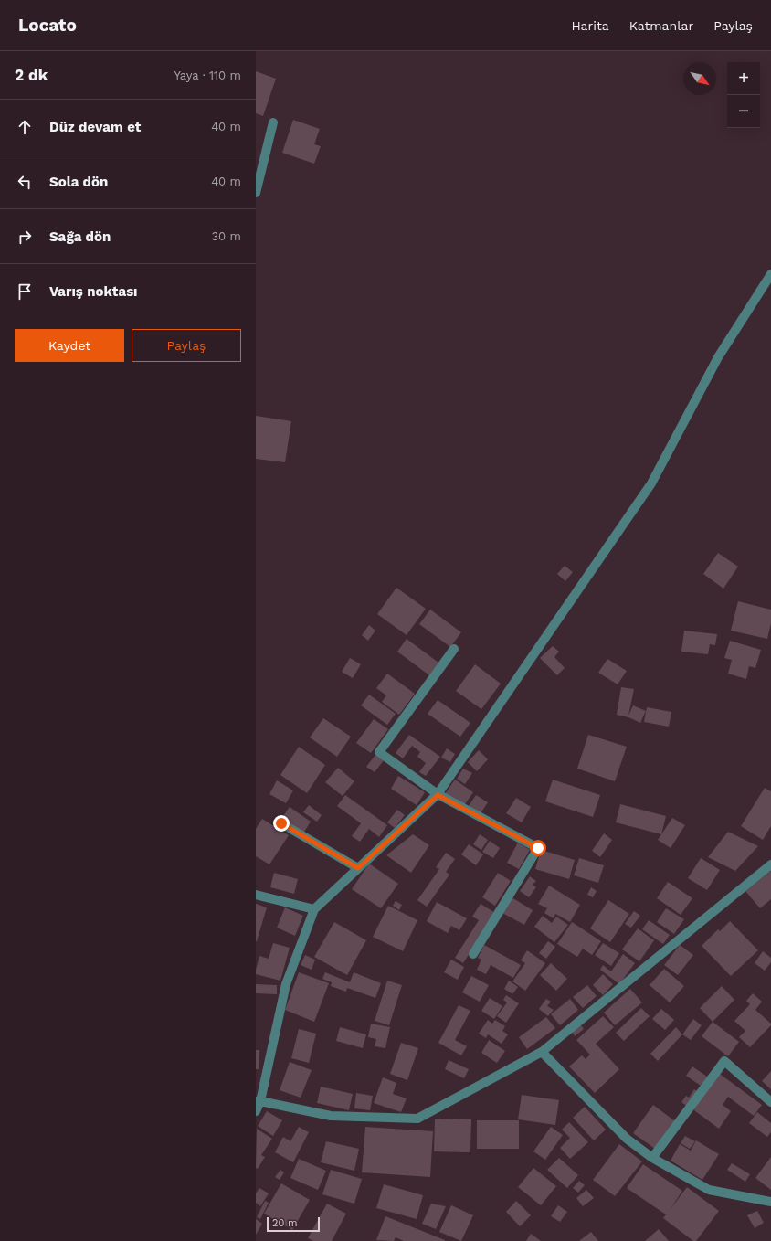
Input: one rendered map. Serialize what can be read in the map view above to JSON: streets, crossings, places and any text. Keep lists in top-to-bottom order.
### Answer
{
  "scale_bar": "20 m",
  "north": "bottom right",
  "page": {
    "header": "Locato",
    "nav": ["Harita", "Katmanlar", "Paylaş"],
    "heading": ["2 dk", "Yaya · 110 m"],
    "map_buttons": ["+", "−"],
    "list": [
      ["Düz devam et", "40 m"],
      ["Sola dön", "40 m"],
      ["Sağa dön", "30 m"],
      "Varış noktası"
    ],
    "buttons": ["Kaydet", "Paylaş"],
    "scale": "20 m"
  }
}
